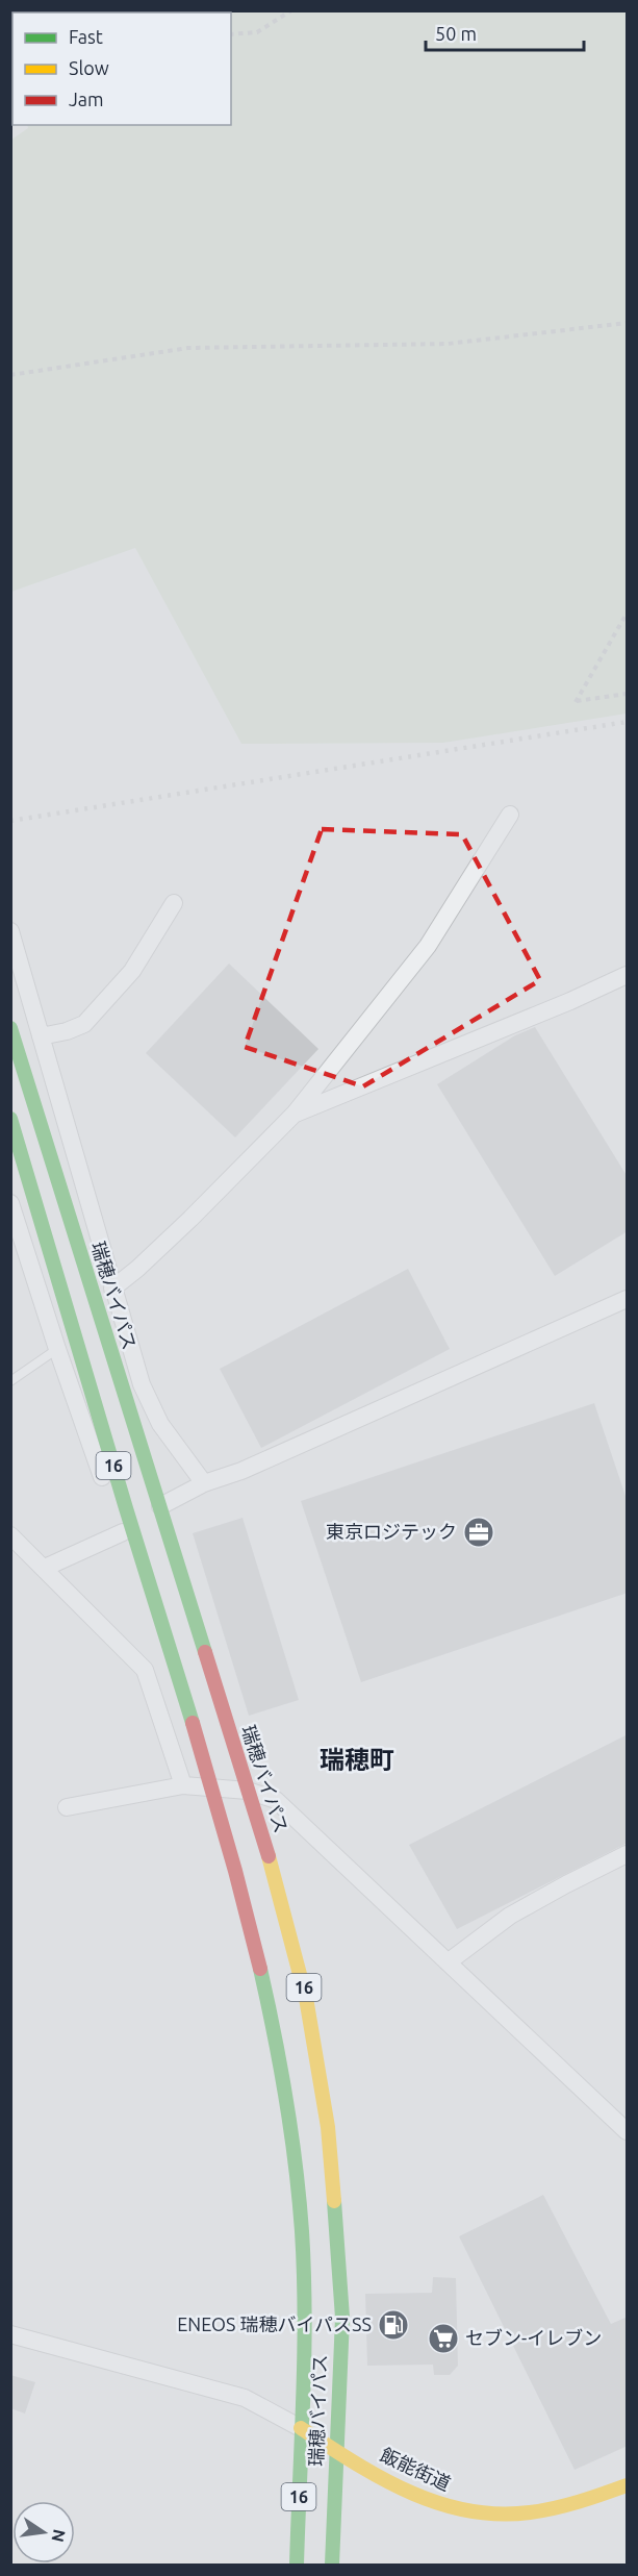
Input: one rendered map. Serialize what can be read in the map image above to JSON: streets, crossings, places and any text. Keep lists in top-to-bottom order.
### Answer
{
  "streets": {
    "main road": ["瑞穂バイパス", "16", "飯能街道"]
  },
  "crossings": [
    ["瑞穂バイパス", "飯能街道"]
  ],
  "districts": ["瑞穂町"],
  "places": {
    "office": ["東京ロジテック"],
    "fuel station": ["ENEOS 瑞穂バイパスSS"],
    "supermarket": ["セブン-イレブン"]
  },
  "legend": ["Fast", "Slow", "Jam"],
  "scale_bar": "50 m",
  "north": "right"
}
